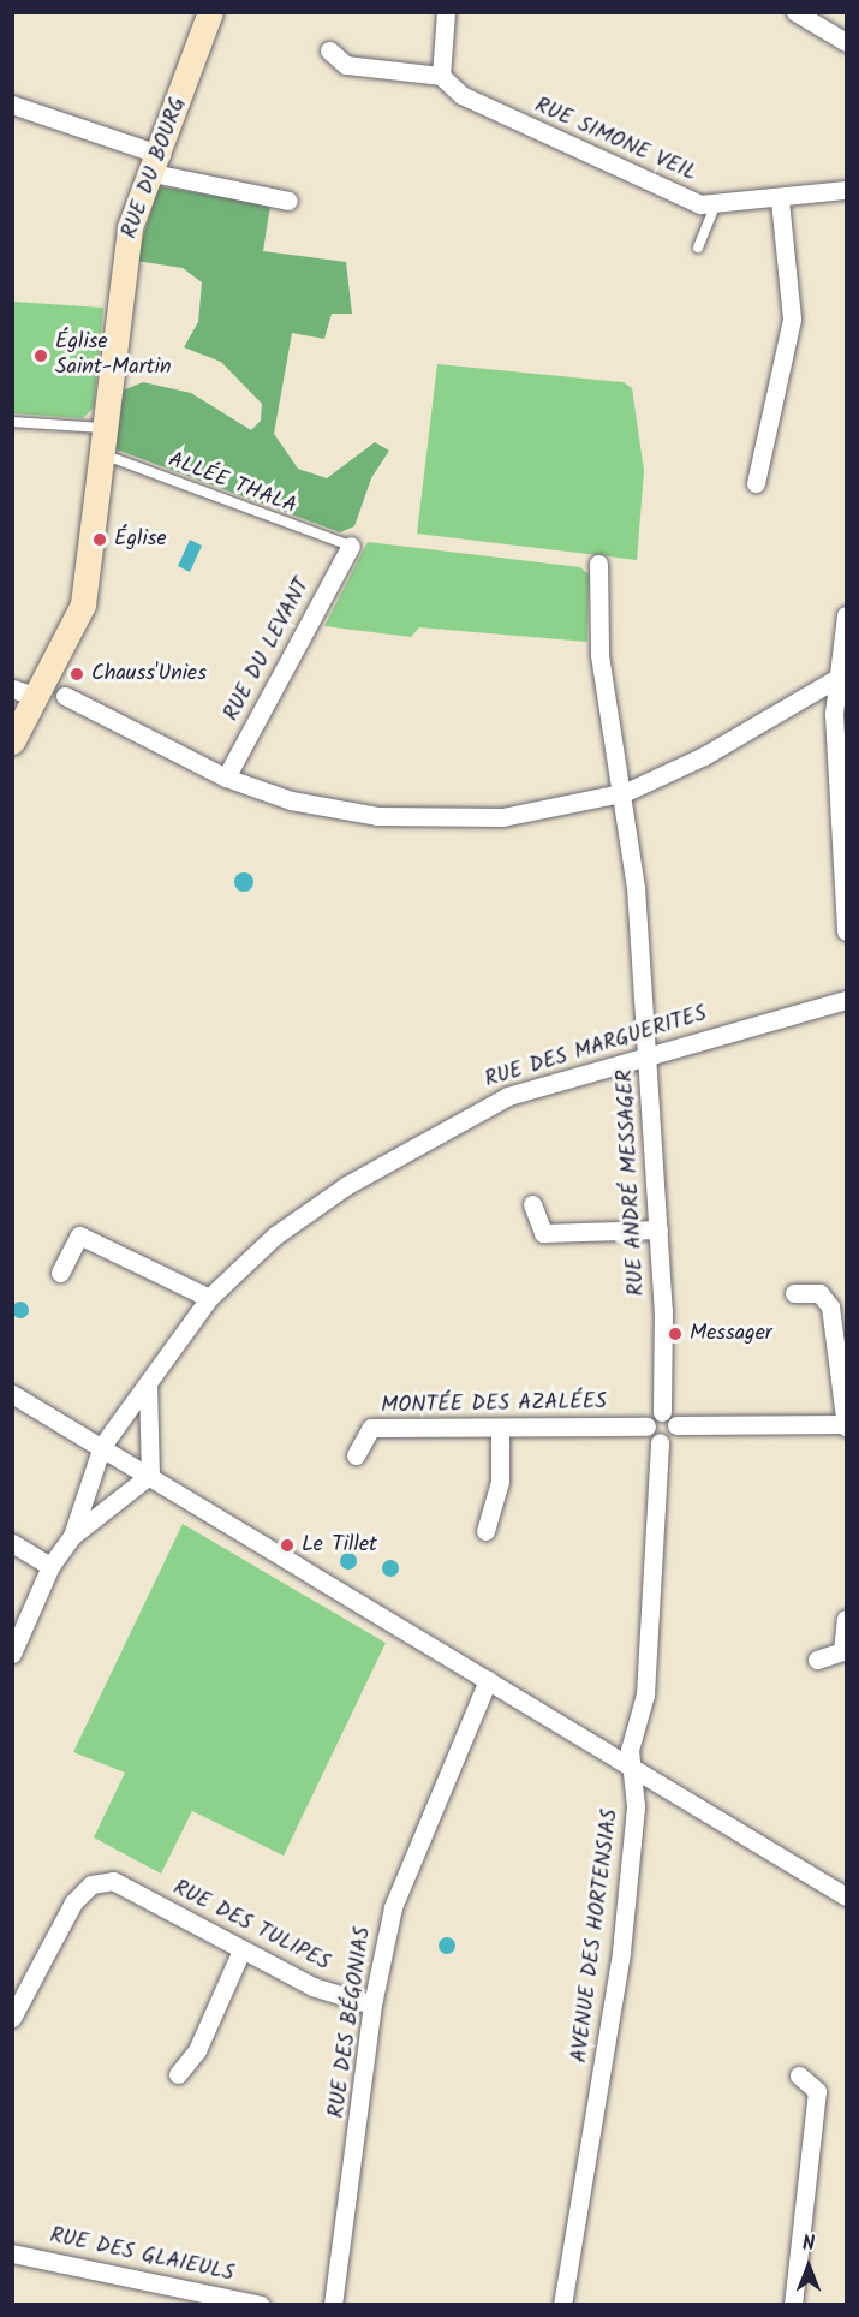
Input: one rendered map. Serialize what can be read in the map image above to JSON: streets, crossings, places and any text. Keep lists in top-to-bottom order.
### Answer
{
  "streets": {
    "street": [
      "RUE SIMONE VEIL",
      "RUE DU BOURG",
      "RUE DU LEVANT",
      "RUE DES MARGUERITES",
      "RUE ANDRÉ MESSAGER",
      "MONTÉE DES AZALÉES",
      "RUE DES TULIPES",
      "AVENUE DES HORTENSIAS",
      "RUE DES BÉGONIAS",
      "RUE DES GLAIEULS"
    ],
    "lane": ["ALLÉE THALA"]
  },
  "crossings": [
    ["RUE DU BOURG", "ALLÉE THALA"],
    ["ALLÉE THALA", "RUE DU LEVANT"],
    ["RUE DES MARGUERITES", "RUE ANDRÉ MESSAGER"],
    ["RUE DES TULIPES", "RUE DES BÉGONIAS"]
  ],
  "places": [
    "Église Saint-Martin",
    "Église",
    "Chauss'Unies",
    "Messager",
    "Le Tillet"
  ],
  "north": "top"
}
